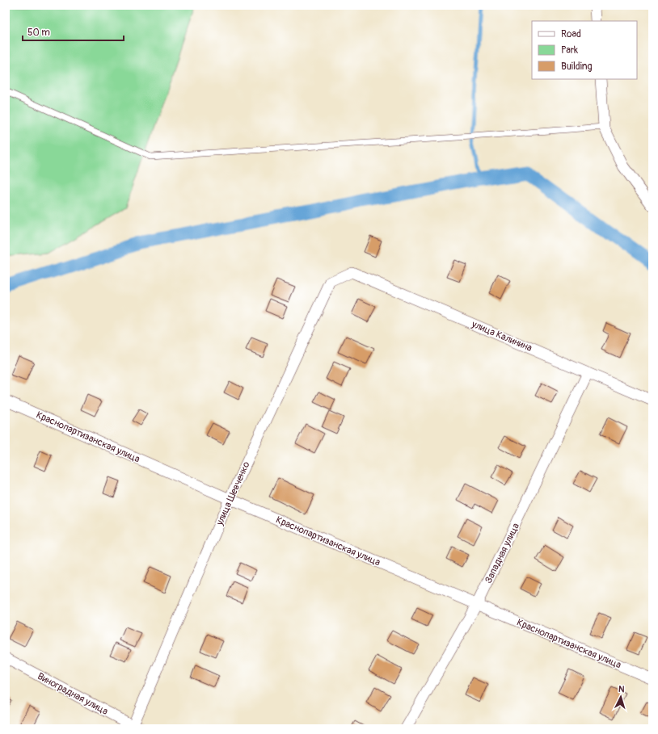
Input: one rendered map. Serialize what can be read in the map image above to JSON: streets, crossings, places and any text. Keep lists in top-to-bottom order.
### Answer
{
  "streets": {
    "street": [
      "улица Калинина",
      "Краснопартизанская улица",
      "улица Шевченко",
      "Западная улица",
      "Виноградная улица"
    ]
  },
  "crossings": [
    ["улица Калинина", "улица Шевченко"],
    ["улица Калинина", "Западная улица"],
    ["Краснопартизанская улица", "улица Шевченко"],
    ["Краснопартизанская улица", "Западная улица"],
    ["улица Шевченко", "Виноградная улица"]
  ],
  "legend": ["Road", "Park", "Building"],
  "scale_bar": "50 m",
  "north": "top"
}
